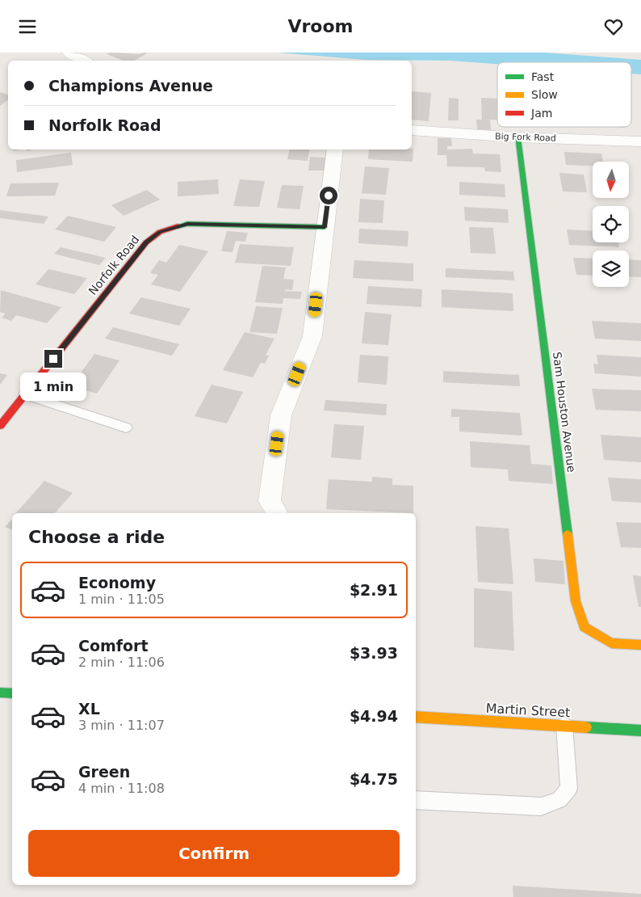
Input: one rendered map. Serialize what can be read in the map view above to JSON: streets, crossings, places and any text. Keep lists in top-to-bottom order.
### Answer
{
  "streets": {
    "street": [
      "Big Fork Road",
      "Norfolk Road",
      "Sam Houston Avenue",
      "Martin Street"
    ]
  },
  "crossings": [
    ["Big Fork Road", "Sam Houston Avenue"]
  ],
  "legend": ["Fast", "Slow", "Jam"],
  "north": "bottom",
  "page": {
    "header": "Vroom",
    "banner": ["Champions Avenue", "Norfolk Road"],
    "bubble": "1 min",
    "heading": "Choose a ride",
    "list": [
      {
        "name": "Economy",
        "note": "1 min · 11:05",
        "value": "$2.91"
      },
      {
        "name": "Comfort",
        "note": "2 min · 11:06",
        "value": "$3.93"
      },
      {
        "name": "XL",
        "note": "3 min · 11:07",
        "value": "$4.94"
      },
      {
        "name": "Green",
        "note": "4 min · 11:08",
        "value": "$4.75"
      }
    ],
    "buttons": "Confirm"
  }
}
